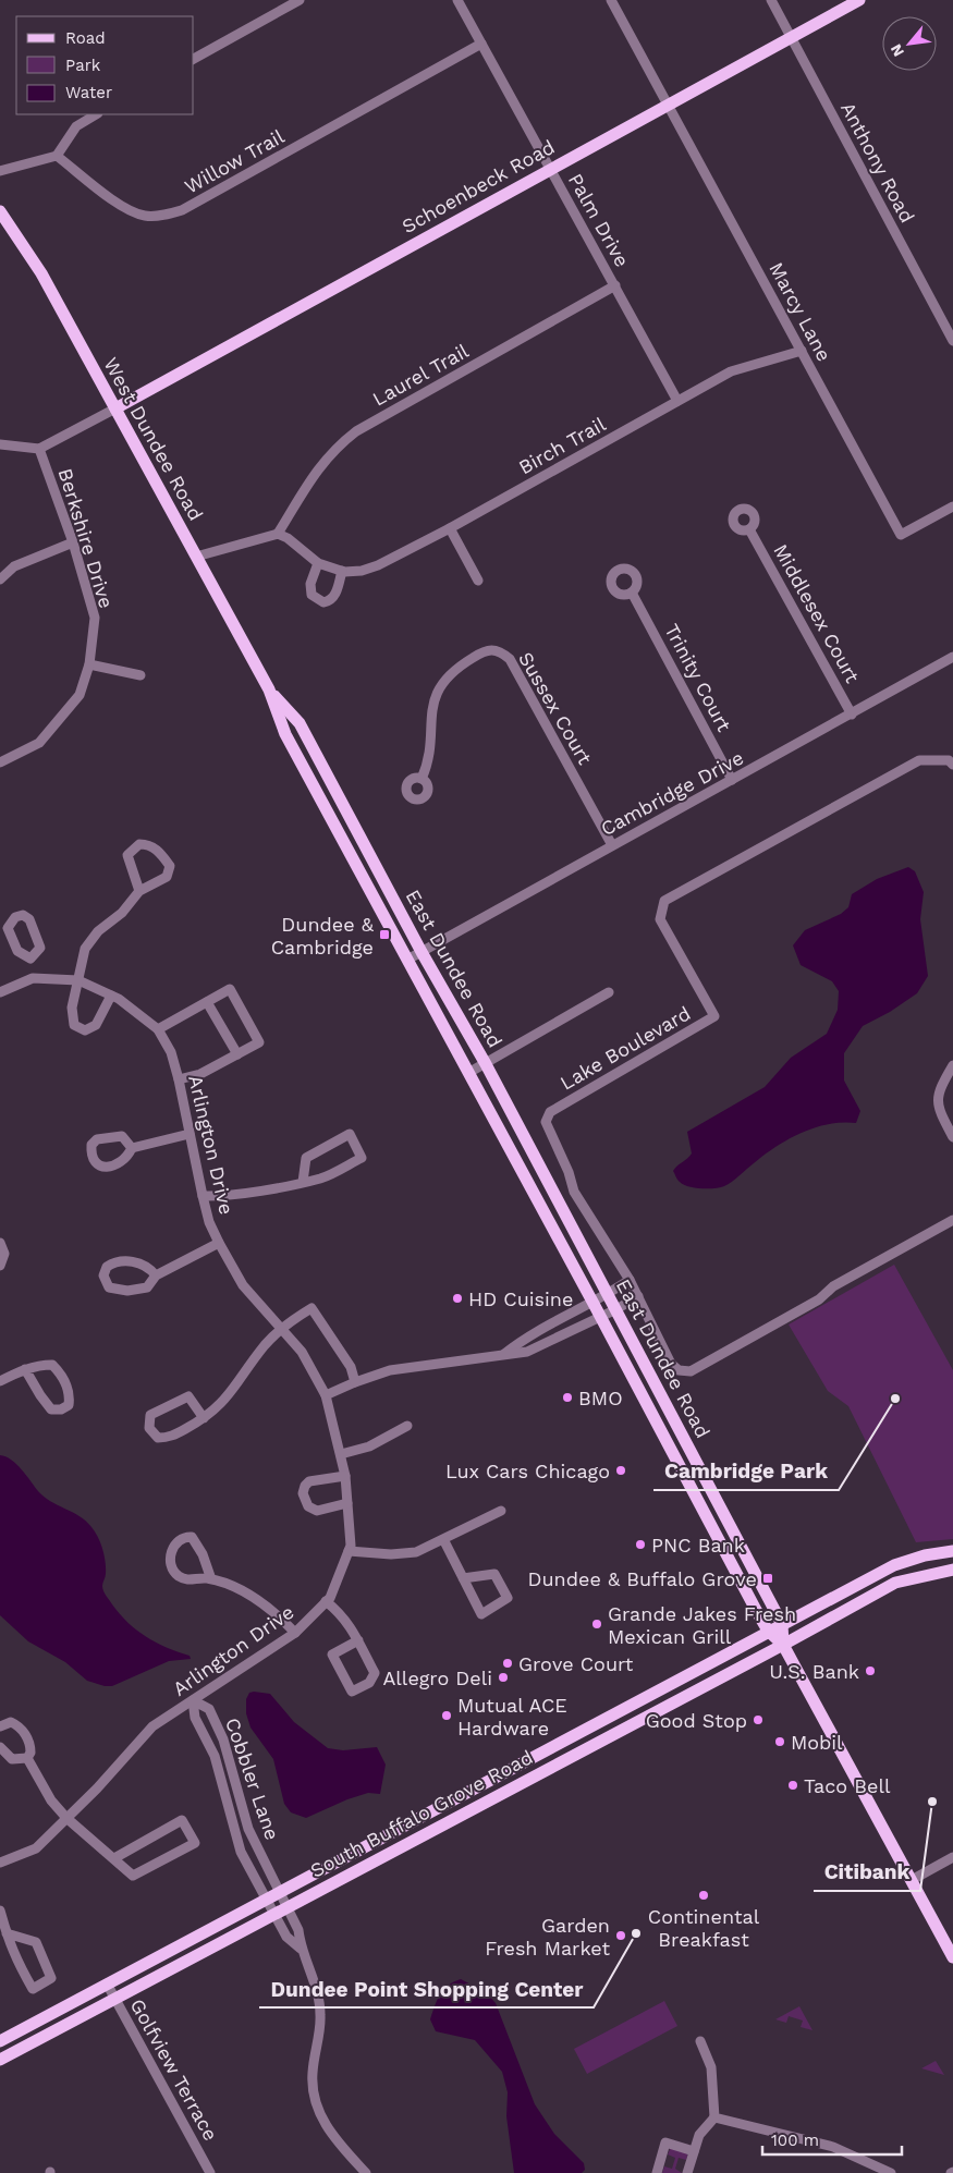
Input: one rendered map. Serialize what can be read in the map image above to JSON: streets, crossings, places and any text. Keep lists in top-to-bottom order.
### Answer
{
  "streets": {
    "main road": [
      "Schoenbeck Road",
      "West Dundee Road",
      "East Dundee Road",
      "South Buffalo Grove Road"
    ],
    "street": [
      "Willow Trail",
      "Anthony Road",
      "Palm Drive",
      "Marcy Lane",
      "Laurel Trail",
      "Birch Trail",
      "Berkshire Drive",
      "Middlesex Court",
      "Trinity Court",
      "Sussex Court",
      "Cambridge Drive",
      "Lake Boulevard",
      "Arlington Drive",
      "Cobbler Lane",
      "Golfview Terrace"
    ]
  },
  "crossings": [
    ["Willow Trail", "Palm Drive"],
    ["Anthony Road", "Schoenbeck Road"],
    ["Schoenbeck Road", "Palm Drive"],
    ["Schoenbeck Road", "Marcy Lane"],
    ["Schoenbeck Road", "West Dundee Road"],
    ["Palm Drive", "Laurel Trail"],
    ["Palm Drive", "Birch Trail"],
    ["Marcy Lane", "Birch Trail"],
    ["Laurel Trail", "Birch Trail"],
    ["West Dundee Road", "East Dundee Road"],
    ["Middlesex Court", "Cambridge Drive"],
    ["Trinity Court", "Cambridge Drive"],
    ["Sussex Court", "Cambridge Drive"],
    ["Cambridge Drive", "East Dundee Road"],
    ["East Dundee Road", "South Buffalo Grove Road"],
    ["Arlington Drive", "Cobbler Lane"],
    ["Cobbler Lane", "South Buffalo Grove Road"],
    ["South Buffalo Grove Road", "Golfview Terrace"]
  ],
  "places": {
    "transit": ["Dundee & Cambridge", "Dundee & Buffalo Grove"],
    "other": [
      "HD Cuisine",
      "BMO",
      "Cambridge Park",
      "Lux Cars Chicago",
      "PNC Bank",
      "Grande Jakes Fresh Mexican Grill",
      "Grove Court",
      "U.S. Bank",
      "Allegro Deli",
      "Mutual ACE Hardware",
      "Good Stop",
      "Mobil",
      "Taco Bell",
      "Citibank",
      "Continental Breakfast",
      "Dundee Point Shopping Center",
      "Garden Fresh Market"
    ]
  },
  "legend": ["Road", "Park", "Water"],
  "scale_bar": "100 m",
  "north": "bottom left"
}
